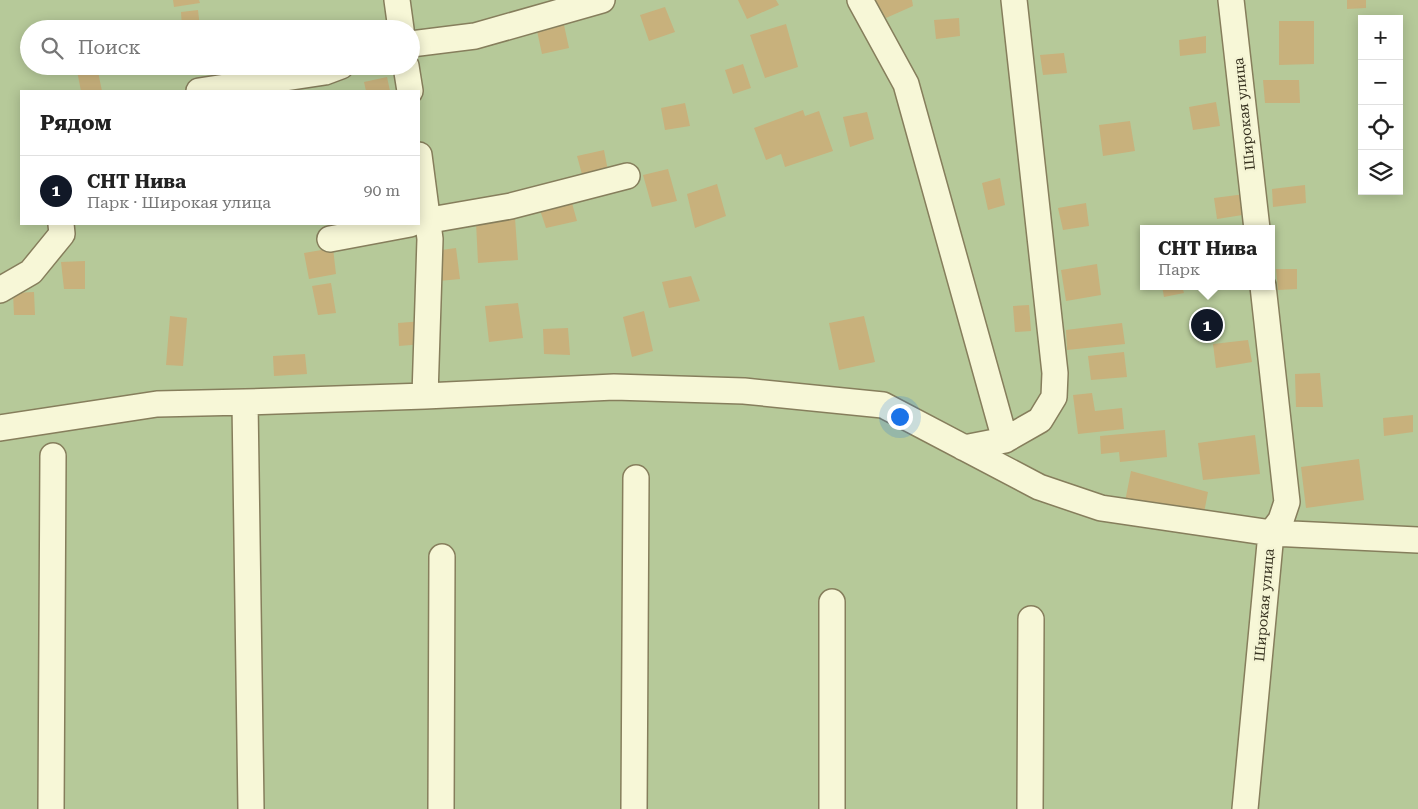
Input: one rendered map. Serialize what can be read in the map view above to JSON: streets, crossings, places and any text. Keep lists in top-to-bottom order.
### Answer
{
  "streets": {
    "street": ["Широкая улица"]
  },
  "page": {
    "map_buttons": ["+", "−"],
    "search": "Поиск",
    "heading": "Рядом",
    "list": [
      {
        "mark": "1",
        "name": "СНТ Нива",
        "note": "Парк · Широкая улица",
        "value": "90 m"
      }
    ],
    "popup": ["СНТ Нива", "Парк"],
    "pins": "1"
  }
}
